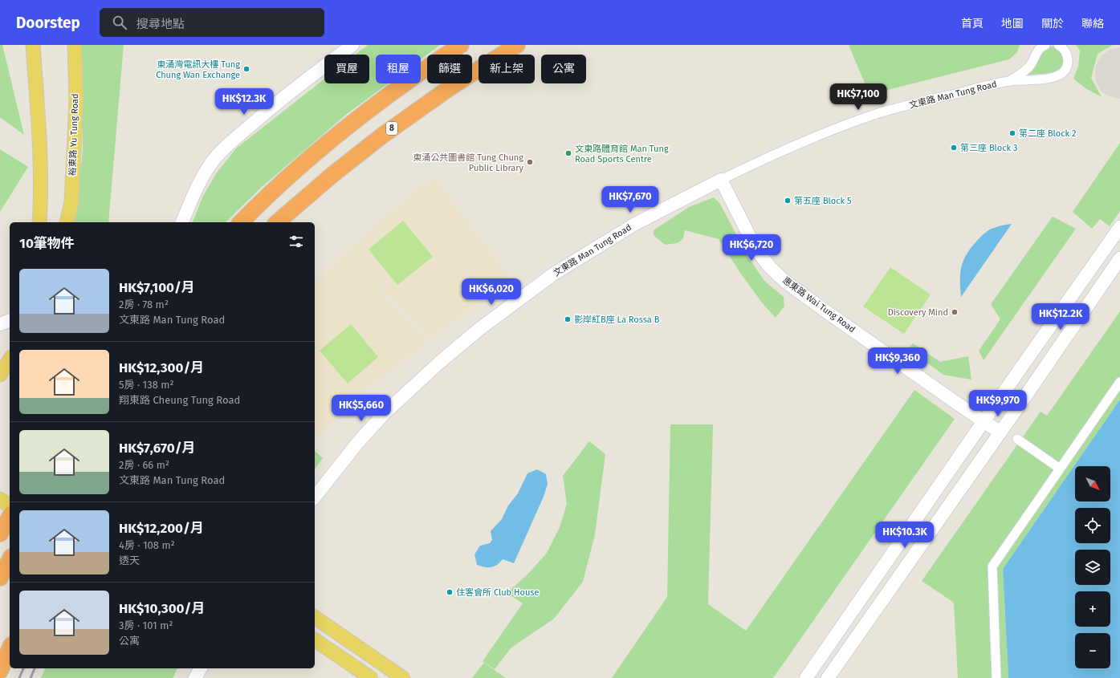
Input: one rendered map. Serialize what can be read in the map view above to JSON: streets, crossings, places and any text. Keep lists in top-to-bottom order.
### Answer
{
  "streets": {
    "highway": ["8"],
    "main road": ["文東路 Man Tung Road", "裕東路 Yu Tung Road", "惠東路 Wai Tung Road"]
  },
  "crossings": [
    ["文東路 Man Tung Road", "惠東路 Wai Tung Road"]
  ],
  "places": [
    "東涌灣電訊大樓 Tung Chung Wan Exchange",
    "第二座 Block 2",
    "第三座 Block 3",
    "文東路體育館 Man Tung Road Sports Centre",
    "東涌公共圖書館 Tung Chung Public Library",
    "第五座 Block 5",
    "Discovery Mind",
    "影岸紅B座 La Rossa B",
    "住客會所 Club House"
  ],
  "north": "bottom right",
  "page": {
    "header": "Doorstep",
    "search": "搜尋地點",
    "nav": [
      "首頁",
      "地圖",
      "關於",
      "聯絡"
    ],
    "chip": [
      "買屋",
      "租屋",
      "篩選",
      "新上架",
      "公寓"
    ],
    "price": [
      "HK$7,100",
      "HK$12.3K",
      "HK$7,670",
      "HK$6,720",
      "HK$6,020",
      "HK$12.2K",
      "HK$9,360",
      "HK$9,970",
      "HK$5,660",
      "HK$10.3K"
    ],
    "heading": "10筆物件",
    "list": [
      {
        "name": "HK$7,100/月",
        "note": "2房 · 78 m² · 文東路 Man Tung Road"
      },
      {
        "name": "HK$12,300/月",
        "note": "5房 · 138 m² · 翔東路 Cheung Tung Road"
      },
      {
        "name": "HK$7,670/月",
        "note": "2房 · 66 m² · 文東路 Man Tung Road"
      },
      {
        "name": "HK$12,200/月",
        "note": "4房 · 108 m² · 透天"
      },
      {
        "name": "HK$10,300/月",
        "note": "3房 · 101 m² · 公寓"
      }
    ],
    "map_buttons": ["+", "−"]
  }
}
